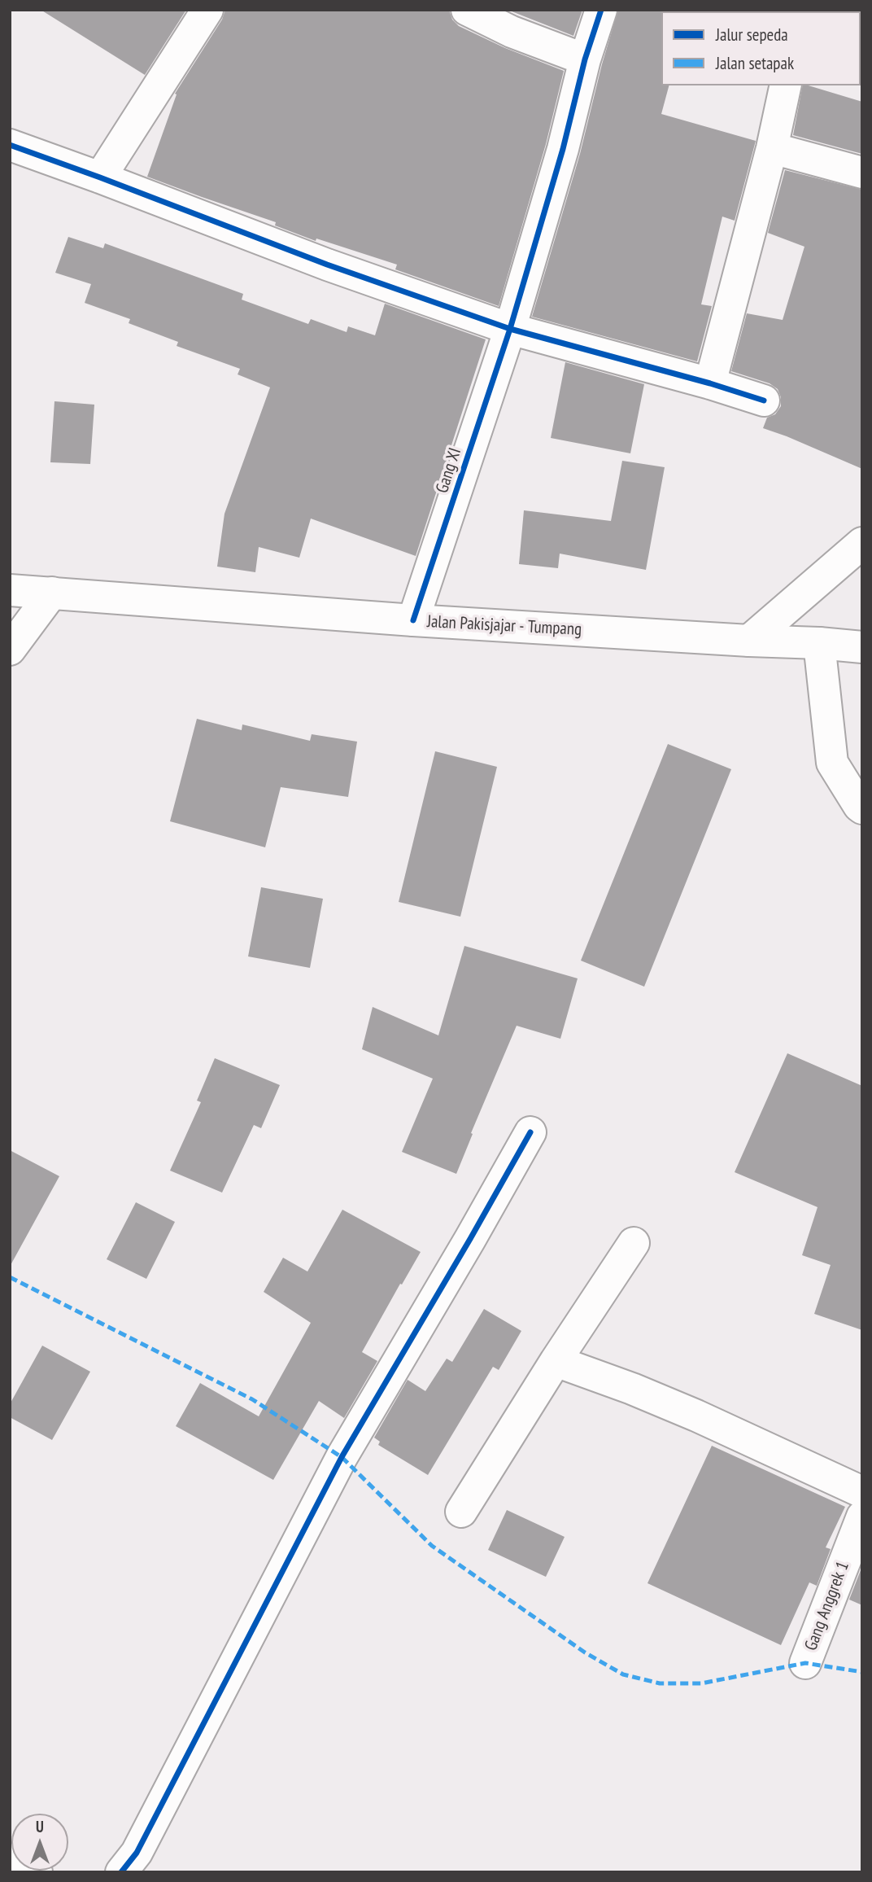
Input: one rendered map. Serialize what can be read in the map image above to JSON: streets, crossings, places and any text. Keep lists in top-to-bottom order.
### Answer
{
  "streets": {
    "street": ["Gang XI", "Jalan Pakisjajar - Tumpang", "Gang Anggrek 1"]
  },
  "crossings": [
    ["Gang XI", "Jalan Pakisjajar - Tumpang"]
  ],
  "legend": ["Jalur sepeda", "Jalan setapak"],
  "north": "top"
}
